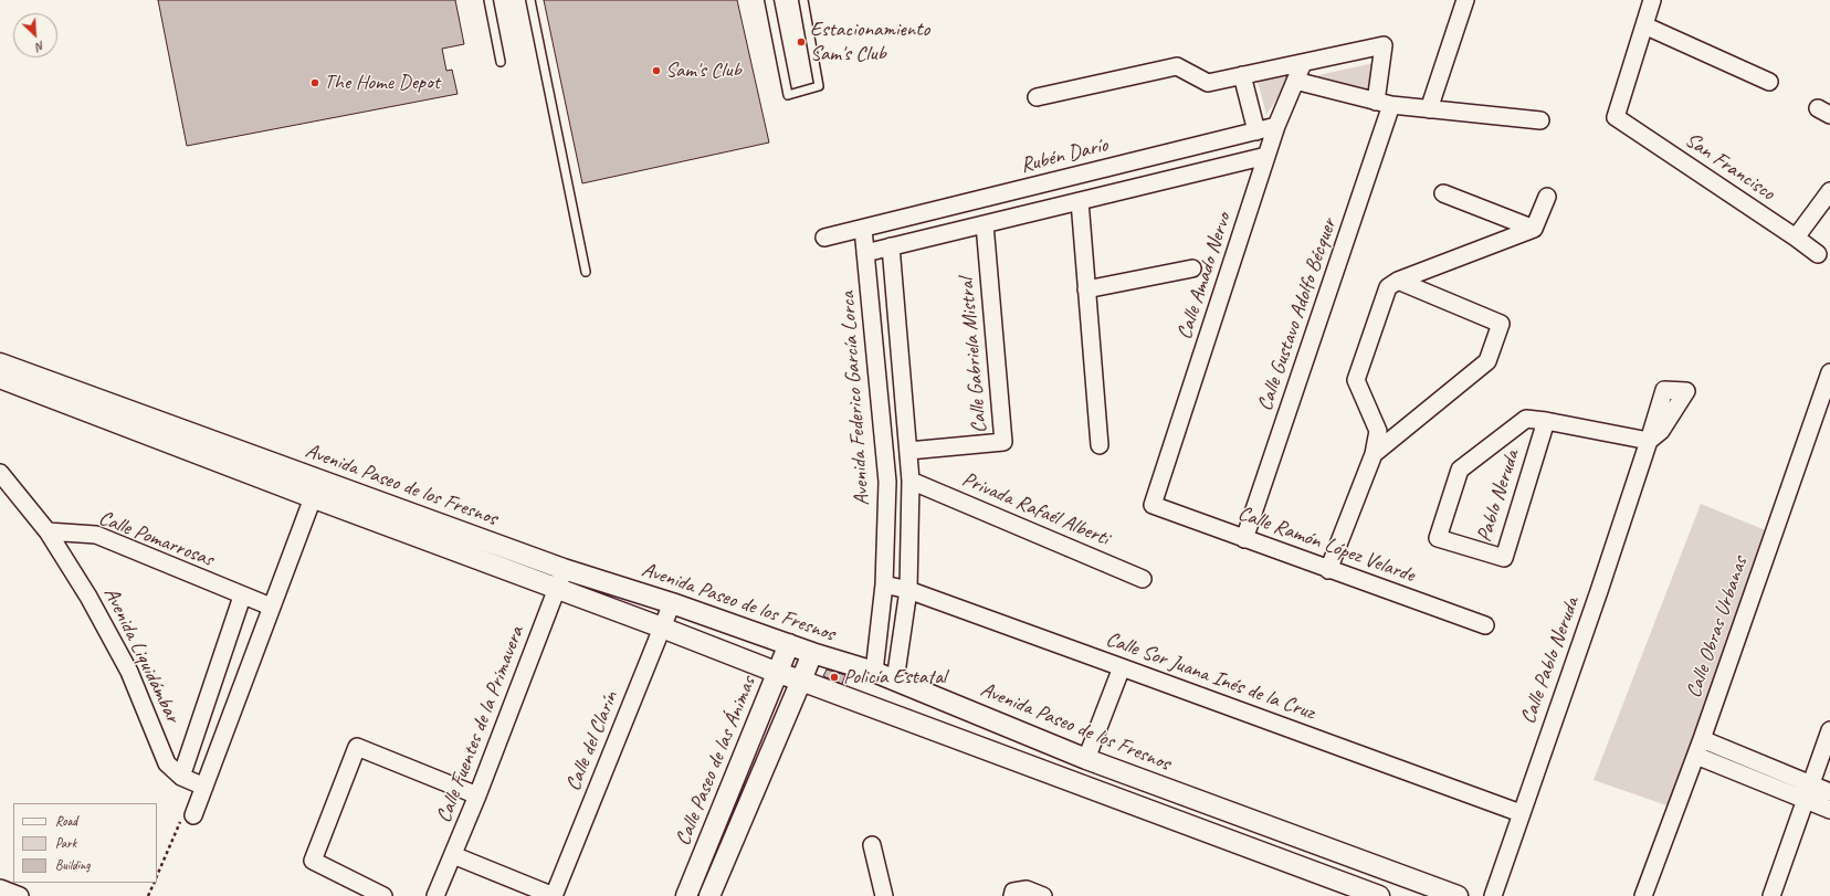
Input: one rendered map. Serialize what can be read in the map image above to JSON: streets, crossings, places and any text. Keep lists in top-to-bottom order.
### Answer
{
  "streets": {
    "street": [
      "Rubén Darío",
      "San Francisco",
      "Calle Amado Nervo",
      "Calle Gustavo Adolfo Bécquer",
      "Calle Gabriela Mistral",
      "Avenida Federico García Lorca",
      "Avenida Paseo de los Fresnos",
      "Pablo Neruda",
      "Privada Rafaél Alberti",
      "Calle Pomarrosas",
      "Calle Ramón López Velarde",
      "Calle Obras Urbanas",
      "Avenida Liquidámbar",
      "Calle Pablo Neruda",
      "Calle Sor Juana Inés de la Cruz",
      "Calle Fuentes de la Primavera",
      "Calle del Clarín",
      "Calle Paseo de las Ánimas"
    ]
  },
  "crossings": [
    ["Rubén Darío", "Calle Amado Nervo"],
    ["Rubén Darío", "Avenida Federico García Lorca"],
    ["Calle Amado Nervo", "Calle Ramón López Velarde"],
    ["Calle Gustavo Adolfo Bécquer", "Calle Ramón López Velarde"],
    ["Avenida Federico García Lorca", "Avenida Paseo de los Fresnos"],
    ["Avenida Federico García Lorca", "Calle Sor Juana Inés de la Cruz"],
    ["Avenida Paseo de los Fresnos", "Calle Fuentes de la Primavera"],
    ["Avenida Paseo de los Fresnos", "Calle del Clarín"],
    ["Avenida Paseo de los Fresnos", "Calle Paseo de las Ánimas"],
    ["Pablo Neruda", "Calle Pablo Neruda"],
    ["Calle Pomarrosas", "Avenida Liquidámbar"],
    ["Calle Pablo Neruda", "Calle Sor Juana Inés de la Cruz"],
    ["Calle Fuentes de la Primavera", "Calle del Clarín"]
  ],
  "places": [
    "Estacionamiento Sam's Club",
    "Sam's Club",
    "The Home Depot",
    "Policía Estatal"
  ],
  "legend": ["Road", "Park", "Building"],
  "north": "bottom right"
}
